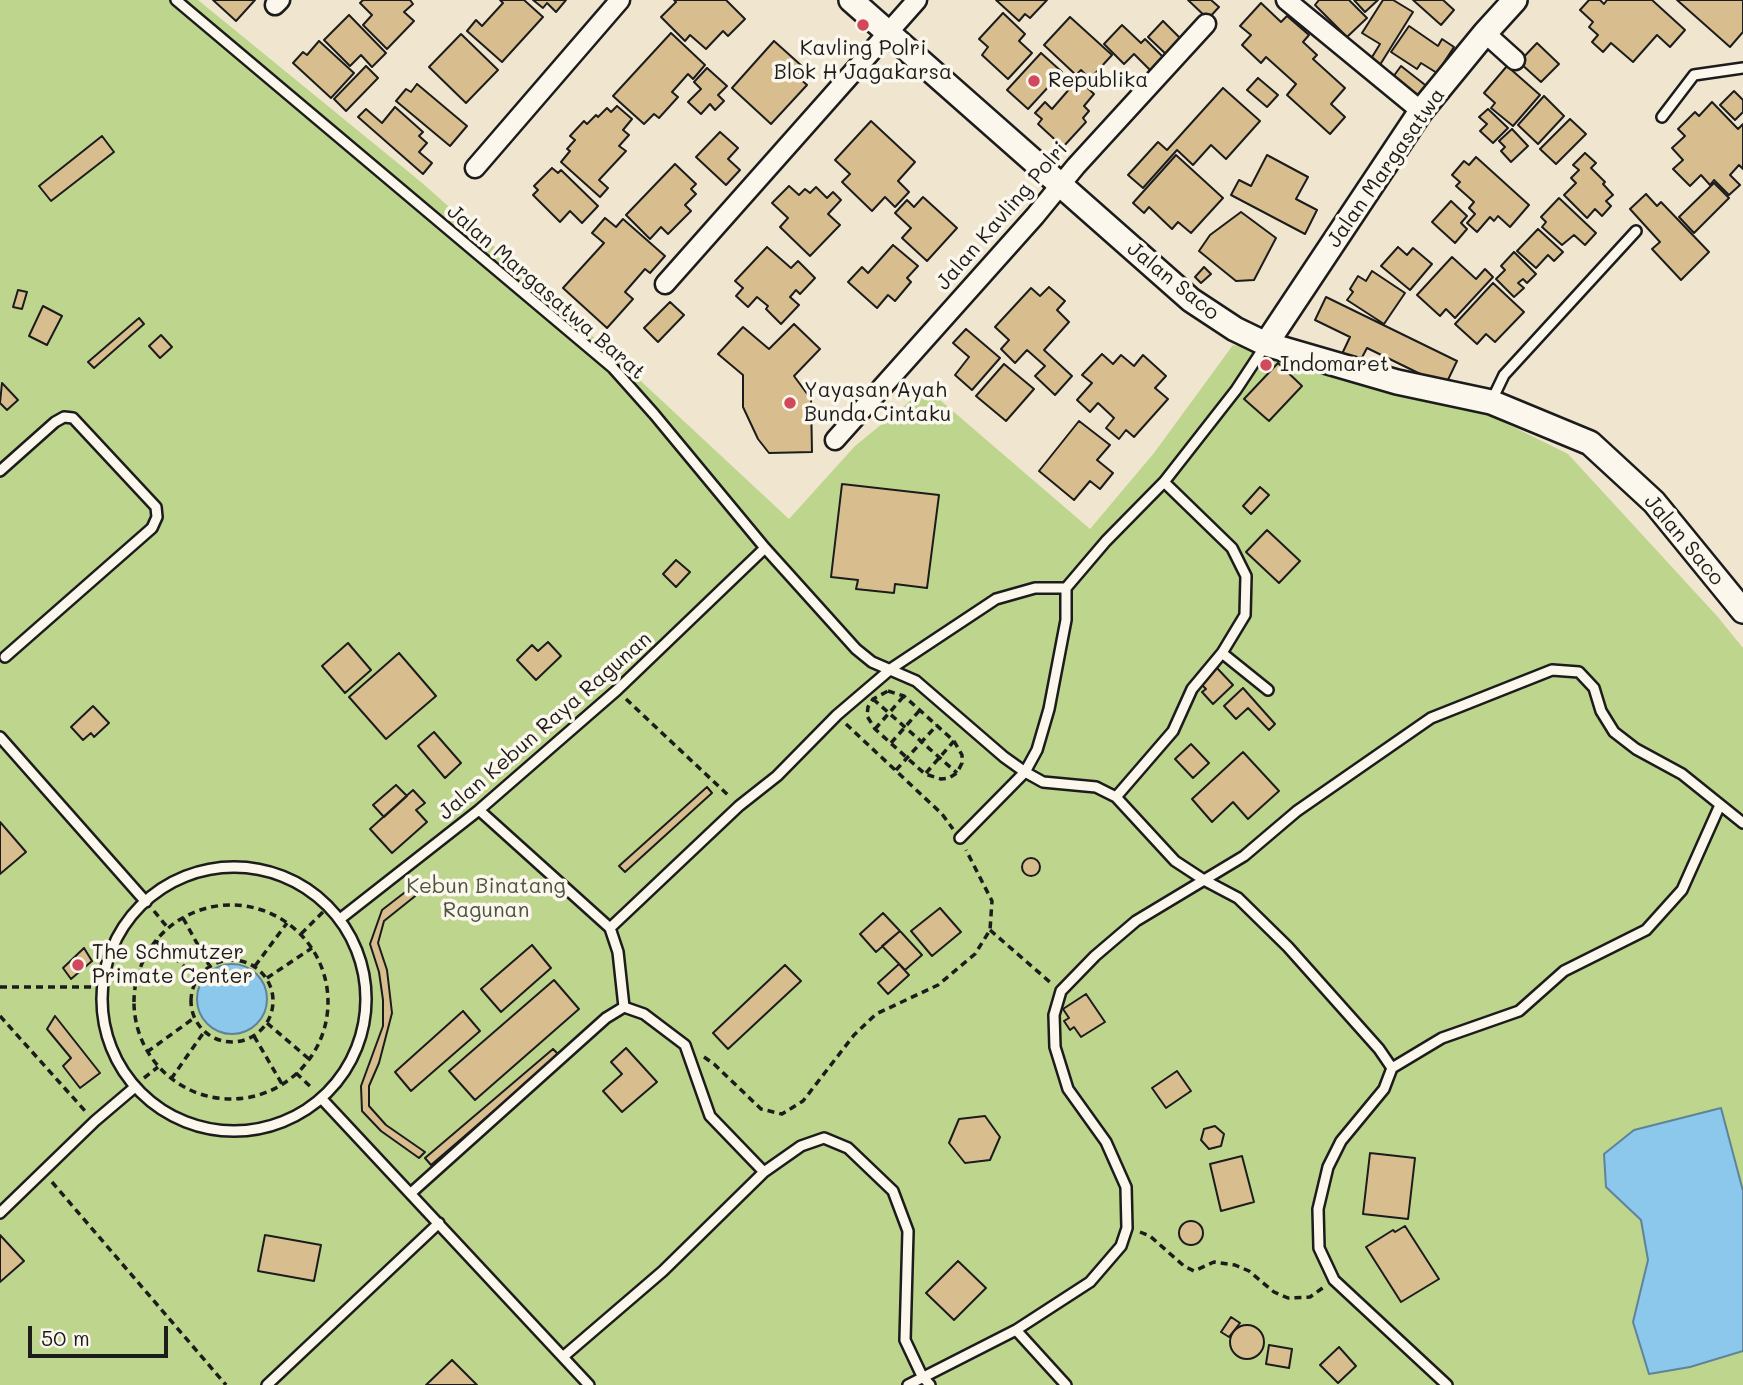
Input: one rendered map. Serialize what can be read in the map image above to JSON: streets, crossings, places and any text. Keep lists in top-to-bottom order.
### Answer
{
  "streets": {
    "main road": ["Jalan Margasatwa", "Jalan Saco"],
    "street": ["Jalan Kavling Polri"],
    "lane": ["Jalan Margasatwa Barat", "Jalan Kebun Raya Ragunan"]
  },
  "crossings": [
    ["Jalan Margasatwa", "Jalan Saco"],
    ["Jalan Kavling Polri", "Jalan Saco"],
    ["Jalan Margasatwa Barat", "Jalan Kebun Raya Ragunan"]
  ],
  "parks": ["Kebun Binatang Ragunan"],
  "places": [
    "Kavling Polri Blok H Jagakarsa",
    "Republika",
    "Indomaret",
    "Yayasan Ayah Bunda Cintaku",
    "The Schmutzer Primate Center"
  ],
  "scale_bar": "50 m"
}
